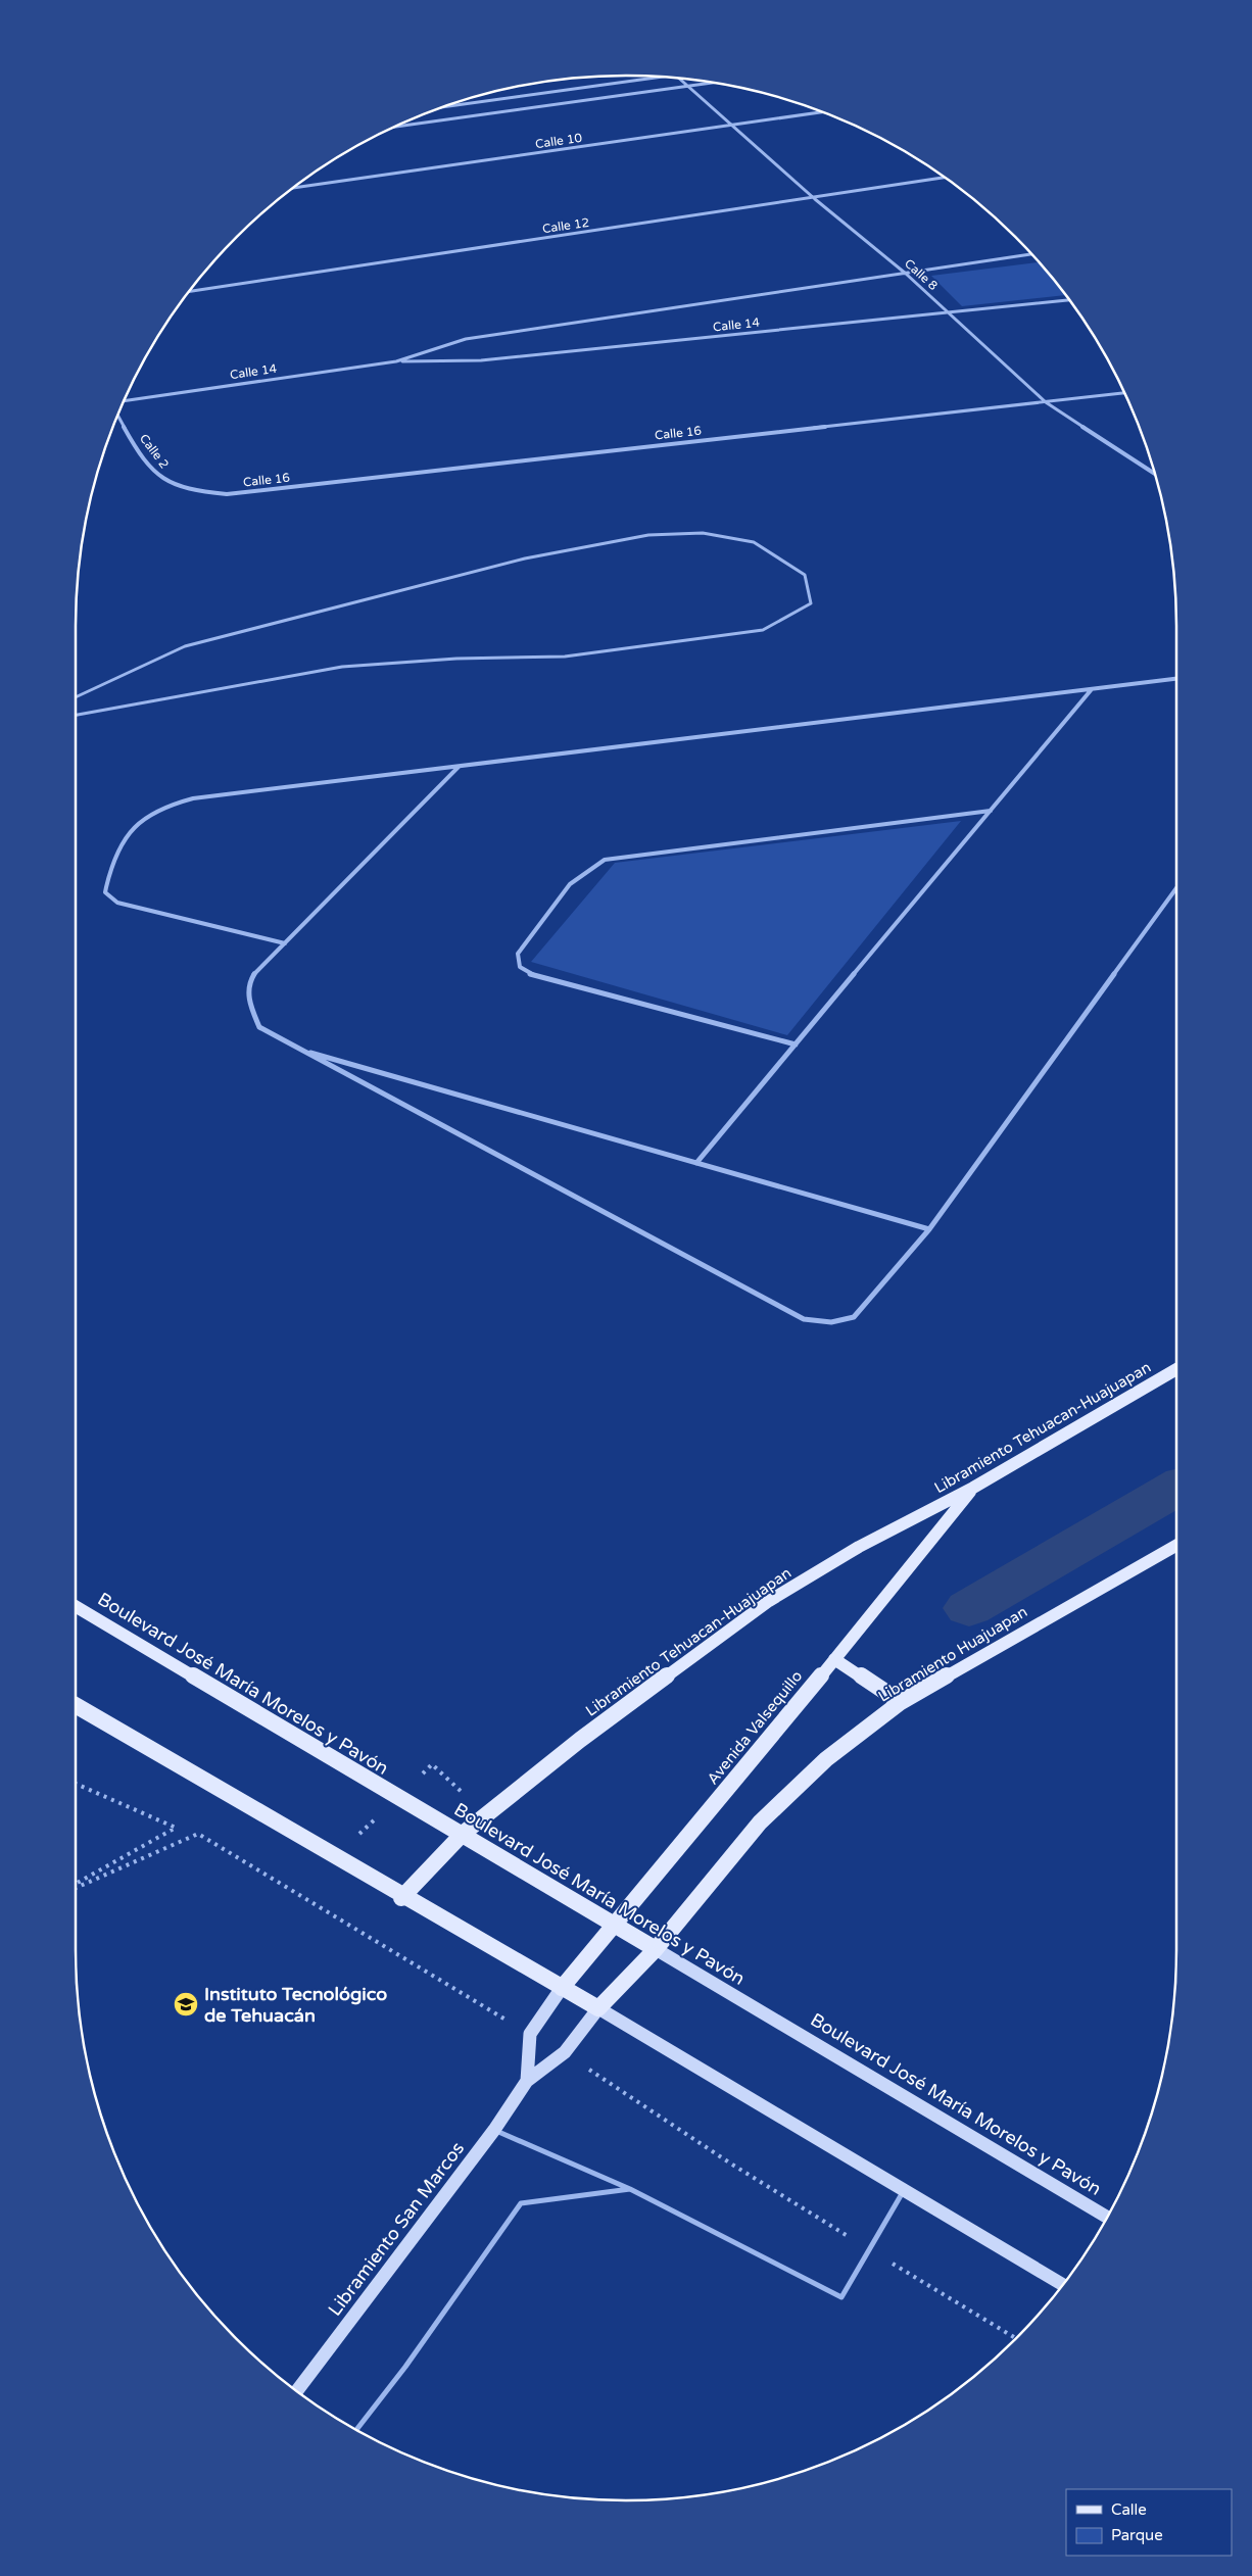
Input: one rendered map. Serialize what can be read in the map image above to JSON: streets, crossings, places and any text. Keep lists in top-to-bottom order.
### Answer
{
  "streets": {
    "main road": [
      "Libramiento Tehuacan-Huajuapan",
      "Libramiento Huajuapan",
      "Boulevard José María Morelos y Pavón",
      "Avenida Valsequillo",
      "Libramiento San Marcos"
    ],
    "street": [
      "Calle 10",
      "Calle 12",
      "Calle 8",
      "Calle 14",
      "Calle 16",
      "Calle 2"
    ]
  },
  "crossings": [
    ["Calle 10", "Calle 8"],
    ["Calle 12", "Calle 8"],
    ["Calle 8", "Calle 14"],
    ["Calle 8", "Calle 16"],
    ["Calle 16", "Calle 2"],
    ["Libramiento Tehuacan-Huajuapan", "Boulevard José María Morelos y Pavón"],
    ["Libramiento Tehuacan-Huajuapan", "Avenida Valsequillo"],
    ["Libramiento Huajuapan", "Boulevard José María Morelos y Pavón"],
    ["Libramiento Huajuapan", "Libramiento San Marcos"],
    ["Boulevard José María Morelos y Pavón", "Avenida Valsequillo"]
  ],
  "places": {
    "school or university": ["Instituto Tecnológico de Tehuacán"]
  },
  "legend": ["Calle", "Parque"]
}
